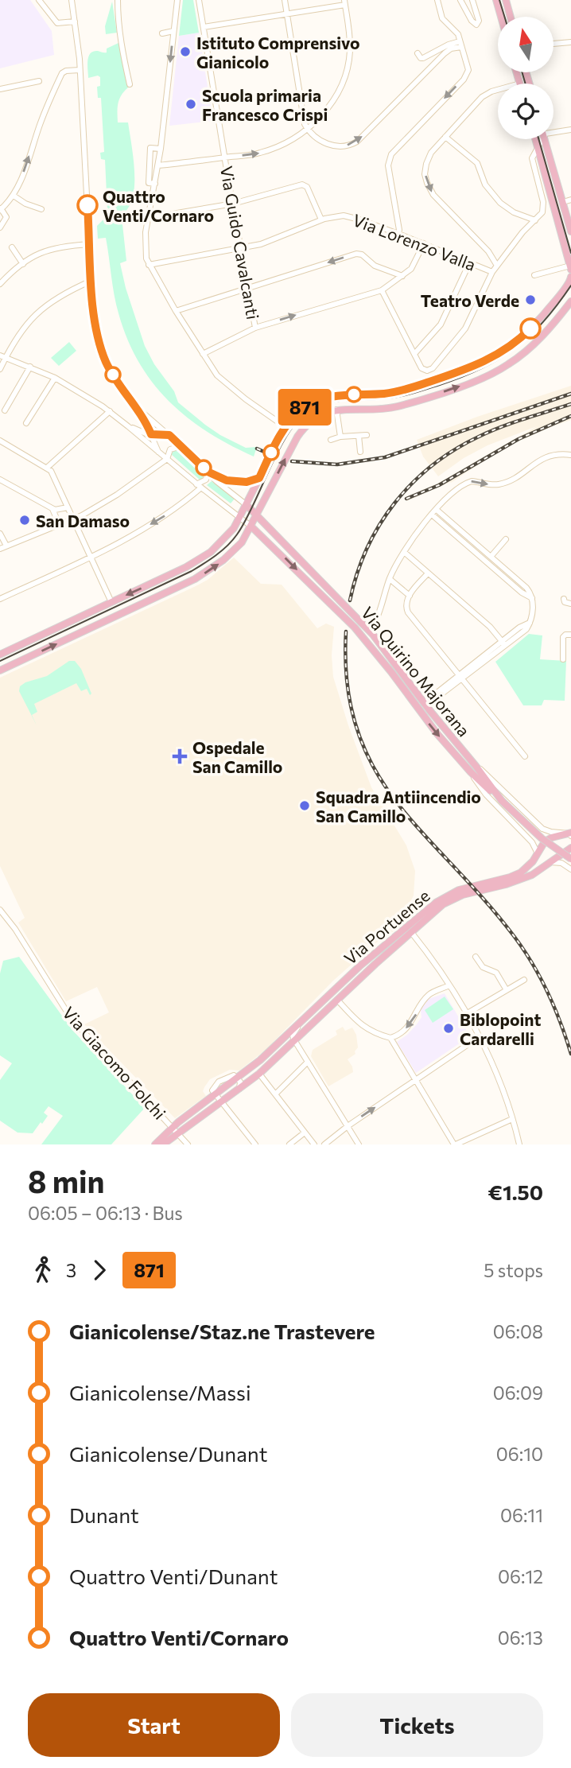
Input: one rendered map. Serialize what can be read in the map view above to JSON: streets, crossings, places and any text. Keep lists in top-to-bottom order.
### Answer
{
  "streets": {
    "main road": ["Via Quirino Majorana", "Via Portuense"],
    "street": ["Via Lorenzo Valla", "Via Guido Cavalcanti", "Via Giacomo Folchi"]
  },
  "crossings": [
    ["Via Lorenzo Valla", "Via Guido Cavalcanti"],
    ["Via Quirino Majorana", "Via Portuense"],
    ["Via Portuense", "Via Giacomo Folchi"]
  ],
  "places": {
    "other": [
      "Istituto Comprensivo Gianicolo",
      "Scuola primaria Francesco Crispi",
      "Quattro Venti/Cornaro",
      "Teatro Verde",
      "San Damaso",
      "Squadra Antiincendio San Camillo",
      "Biblopoint Cardarelli"
    ],
    "health": ["Ospedale San Camillo"]
  },
  "lines": ["bus line 871"],
  "north": "top",
  "page": {
    "on_map": "871",
    "heading": ["8 min", "06:05 – 06:13 · Bus", "€1.50"],
    "legs": ["3", "871", "5 stops"],
    "list": [
      {
        "name": "Gianicolense/Staz.ne Trastevere",
        "value": "06:08"
      },
      {
        "name": "Gianicolense/Massi",
        "value": "06:09"
      },
      {
        "name": "Gianicolense/Dunant",
        "value": "06:10"
      },
      {
        "name": "Dunant",
        "value": "06:11"
      },
      {
        "name": "Quattro Venti/Dunant",
        "value": "06:12"
      },
      {
        "name": "Quattro Venti/Cornaro",
        "value": "06:13"
      }
    ],
    "buttons": ["Start", "Tickets"]
  }
}
